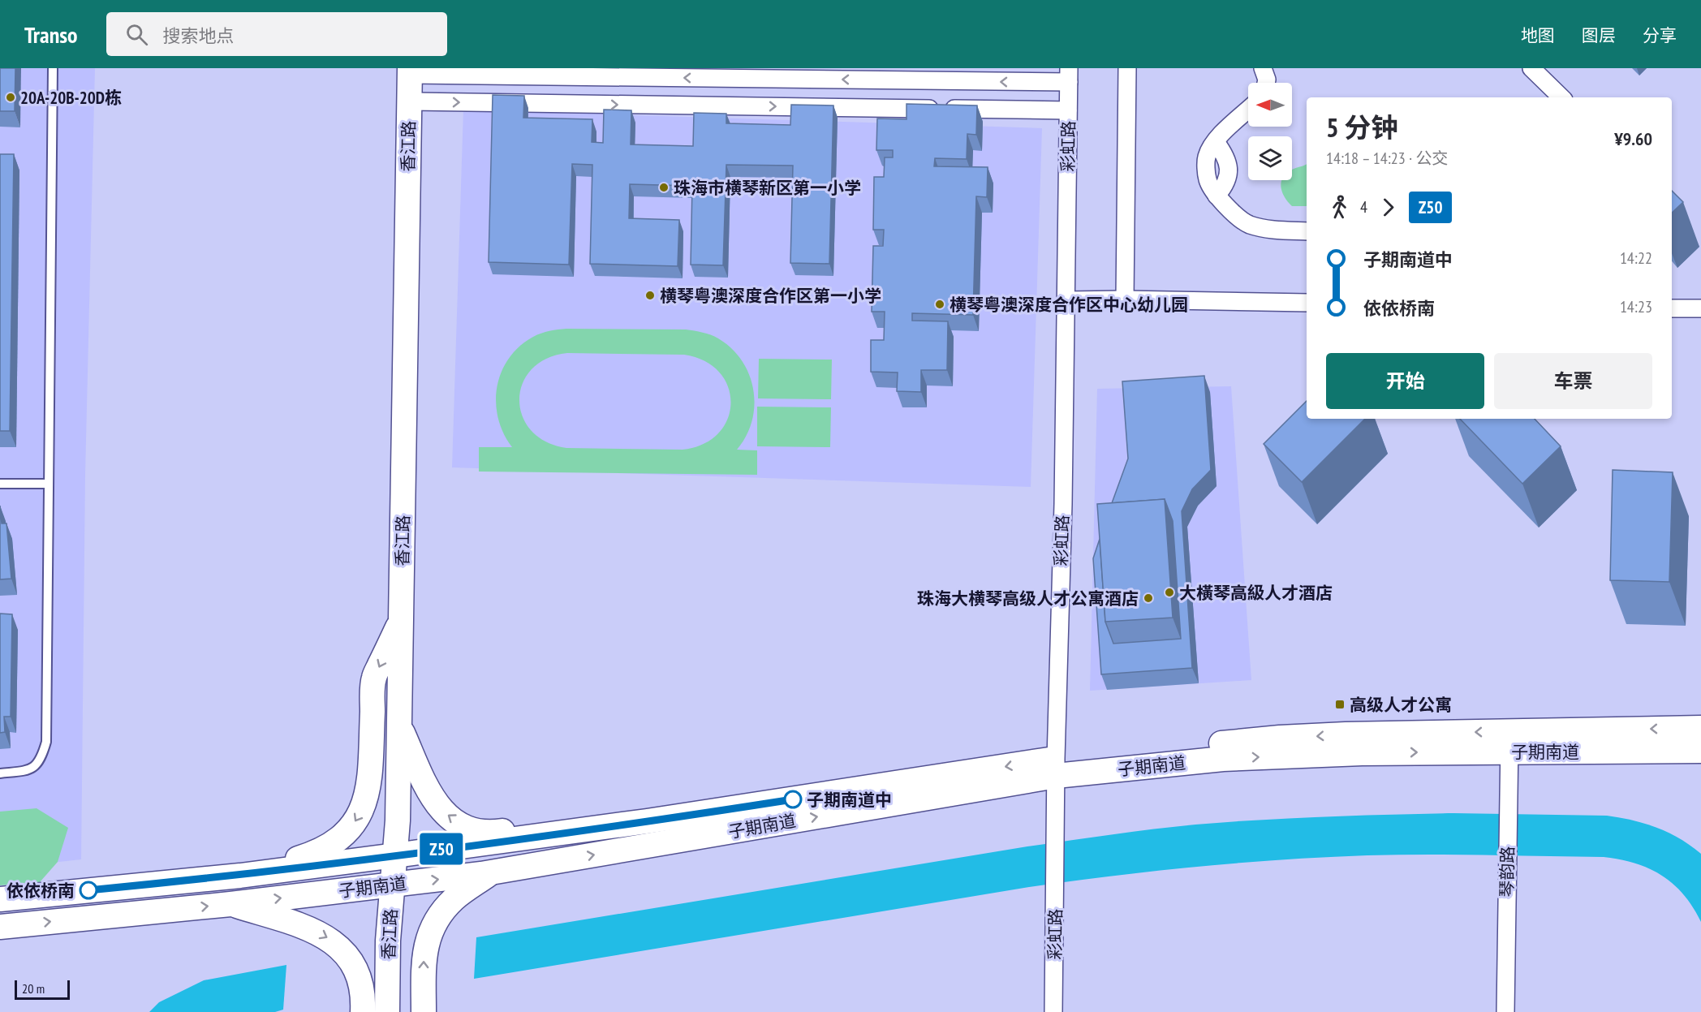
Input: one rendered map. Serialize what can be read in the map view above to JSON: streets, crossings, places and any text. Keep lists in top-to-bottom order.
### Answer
{
  "streets": {
    "street": [
      "香江路",
      "彩虹路",
      "子期南道",
      "琴韵路"
    ]
  },
  "crossings": [
    ["香江路", "子期南道"],
    ["彩虹路", "子期南道"],
    ["子期南道", "琴韵路"]
  ],
  "places": {
    "other": [
      "20A-20B-20D栋",
      "珠海市横琴新区第一小学",
      "横琴粤澳深度合作区第一小学",
      "横琴粤澳深度合作区中心幼儿园",
      "大橫琴高級人才酒店",
      "珠海大横琴高级人才公寓酒店",
      "子期南道中",
      "依依桥南"
    ],
    "transit": ["高级人才公寓"]
  },
  "lines": ["bus line Z50"],
  "scale_bar": "20 m",
  "north": "left",
  "page": {
    "header": "Transo",
    "search": "搜索地点",
    "nav": ["地图", "图层", "分享"],
    "on_map": "Z50",
    "heading": ["5 分钟", "14:18 – 14:23 · 公交", "¥9.60"],
    "legs": ["4", "Z50"],
    "list": [
      {
        "name": "子期南道中",
        "value": "14:22"
      },
      {
        "name": "依依桥南",
        "value": "14:23"
      }
    ],
    "buttons": ["开始", "车票"],
    "scale": "20 m"
  }
}
